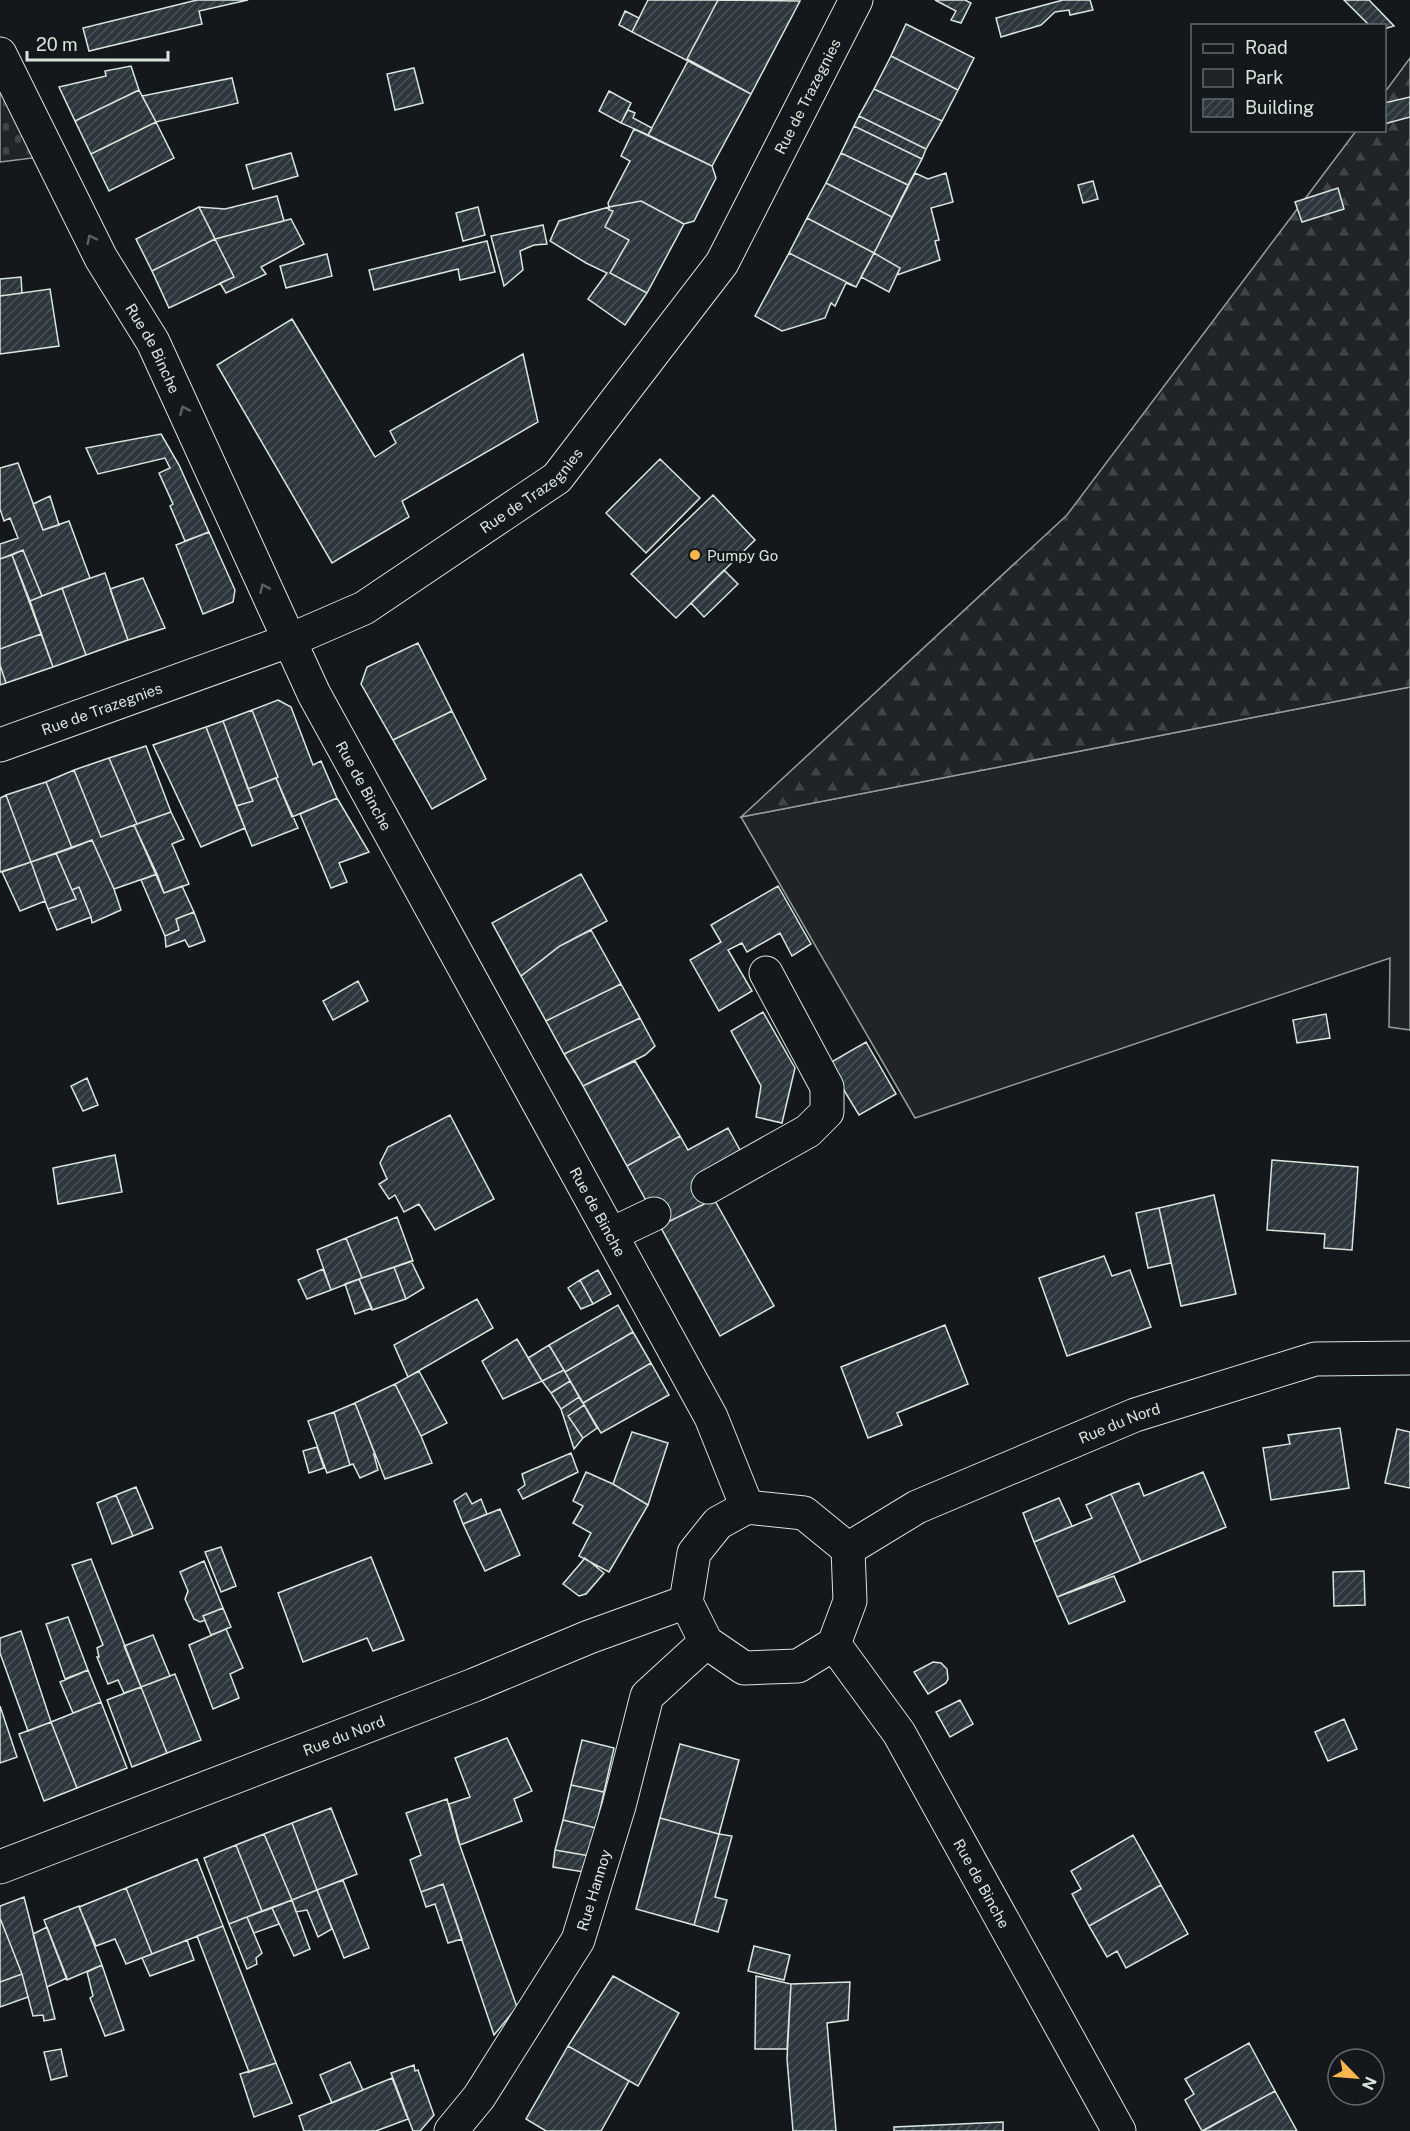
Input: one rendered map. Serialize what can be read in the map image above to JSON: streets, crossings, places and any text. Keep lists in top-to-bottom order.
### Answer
{
  "streets": {
    "street": [
      "Rue de Trazegnies",
      "Rue de Binche",
      "Rue du Nord",
      "Rue Hannoy"
    ]
  },
  "crossings": [
    ["Rue de Trazegnies", "Rue de Binche"],
    ["Rue de Binche", "Rue du Nord"],
    ["Rue de Binche", "Rue Hannoy"],
    ["Rue du Nord", "Rue Hannoy"]
  ],
  "places": ["Pumpy Go"],
  "legend": ["Road", "Park", "Building"],
  "scale_bar": "20 m",
  "north": "bottom right"
}
